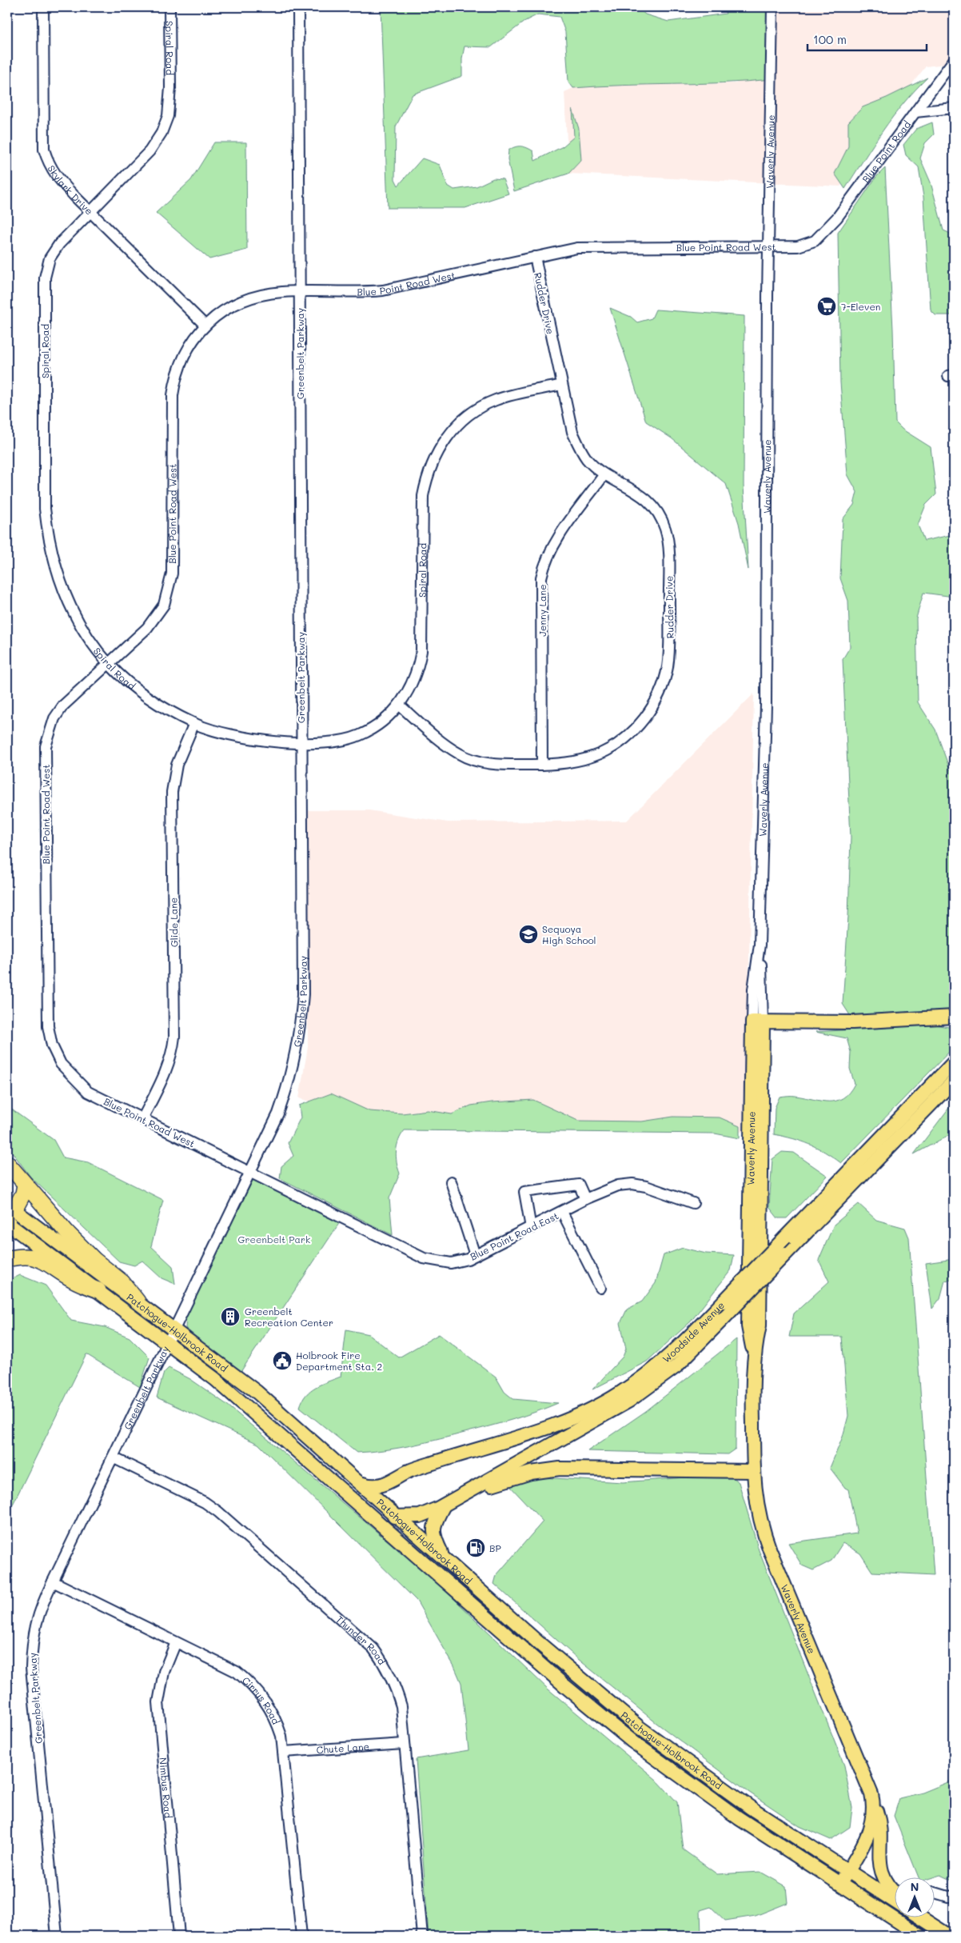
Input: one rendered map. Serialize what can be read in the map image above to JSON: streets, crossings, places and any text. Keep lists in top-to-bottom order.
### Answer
{
  "streets": {
    "main road": ["Waverly Avenue", "Patchogue-Holbrook Road", "Woodside Avenue"],
    "street": [
      "Spiral Road",
      "Blue Point Road",
      "Skylark Drive",
      "Blue Point Road West",
      "Rudder Drive",
      "Greenbelt Parkway",
      "Jenny Lane",
      "Glide Lane",
      "Blue Point Road East",
      "Thunder Road",
      "Cirrus Road",
      "Chute Lane",
      "Nimbus Road"
    ]
  },
  "crossings": [
    ["Spiral Road", "Skylark Drive"],
    ["Spiral Road", "Blue Point Road West"],
    ["Spiral Road", "Rudder Drive"],
    ["Spiral Road", "Greenbelt Parkway"],
    ["Spiral Road", "Glide Lane"],
    ["Waverly Avenue", "Blue Point Road West"],
    ["Waverly Avenue", "Patchogue-Holbrook Road"],
    ["Blue Point Road", "Blue Point Road West"],
    ["Skylark Drive", "Blue Point Road West"],
    ["Blue Point Road West", "Rudder Drive"],
    ["Blue Point Road West", "Greenbelt Parkway"],
    ["Blue Point Road West", "Glide Lane"],
    ["Blue Point Road West", "Blue Point Road East"],
    ["Rudder Drive", "Jenny Lane"],
    ["Greenbelt Parkway", "Blue Point Road East"],
    ["Greenbelt Parkway", "Patchogue-Holbrook Road"],
    ["Greenbelt Parkway", "Thunder Road"],
    ["Greenbelt Parkway", "Cirrus Road"],
    ["Patchogue-Holbrook Road", "Woodside Avenue"],
    ["Thunder Road", "Chute Lane"],
    ["Cirrus Road", "Chute Lane"],
    ["Cirrus Road", "Nimbus Road"]
  ],
  "parks": ["Greenbelt Park"],
  "places": {
    "supermarket": ["7-Eleven"],
    "school or university": ["Sequoya High School"],
    "building": ["Greenbelt Recreation Center"],
    "public building": ["Holbrook Fire Department Sta. 2"],
    "fuel station": ["BP"]
  },
  "scale_bar": "100 m",
  "north": "top"
}
